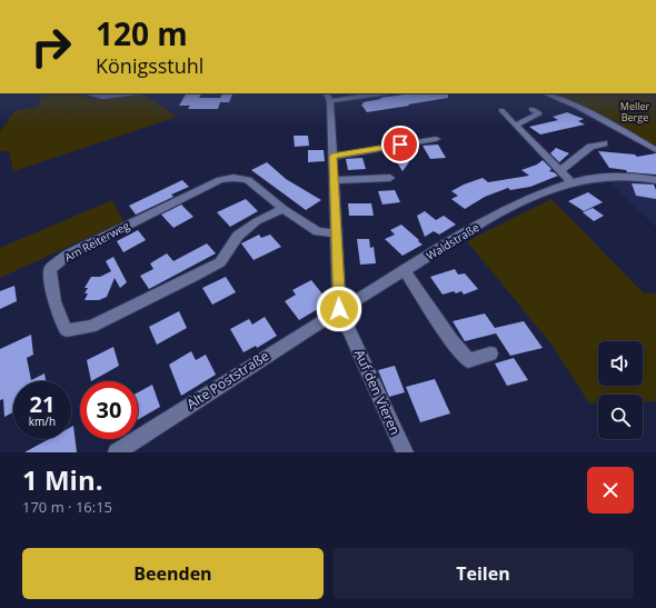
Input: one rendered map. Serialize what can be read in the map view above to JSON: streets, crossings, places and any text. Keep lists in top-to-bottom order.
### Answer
{
  "streets": {
    "street": [
      "Am Reiterweg",
      "Waldstraße",
      "Alte Poststraße",
      "Auf den Vieren"
    ]
  },
  "crossings": [
    ["Waldstraße", "Alte Poststraße"],
    ["Waldstraße", "Auf den Vieren"],
    ["Alte Poststraße", "Auf den Vieren"]
  ],
  "parks": ["Meller Berge"],
  "page": {
    "turn": ["120 m", "Königsstuhl"],
    "speed": "21 km/h",
    "limit": "30",
    "heading": ["1 Min.", "170 m · 16:15"],
    "buttons": ["Beenden", "Teilen"]
  }
}
